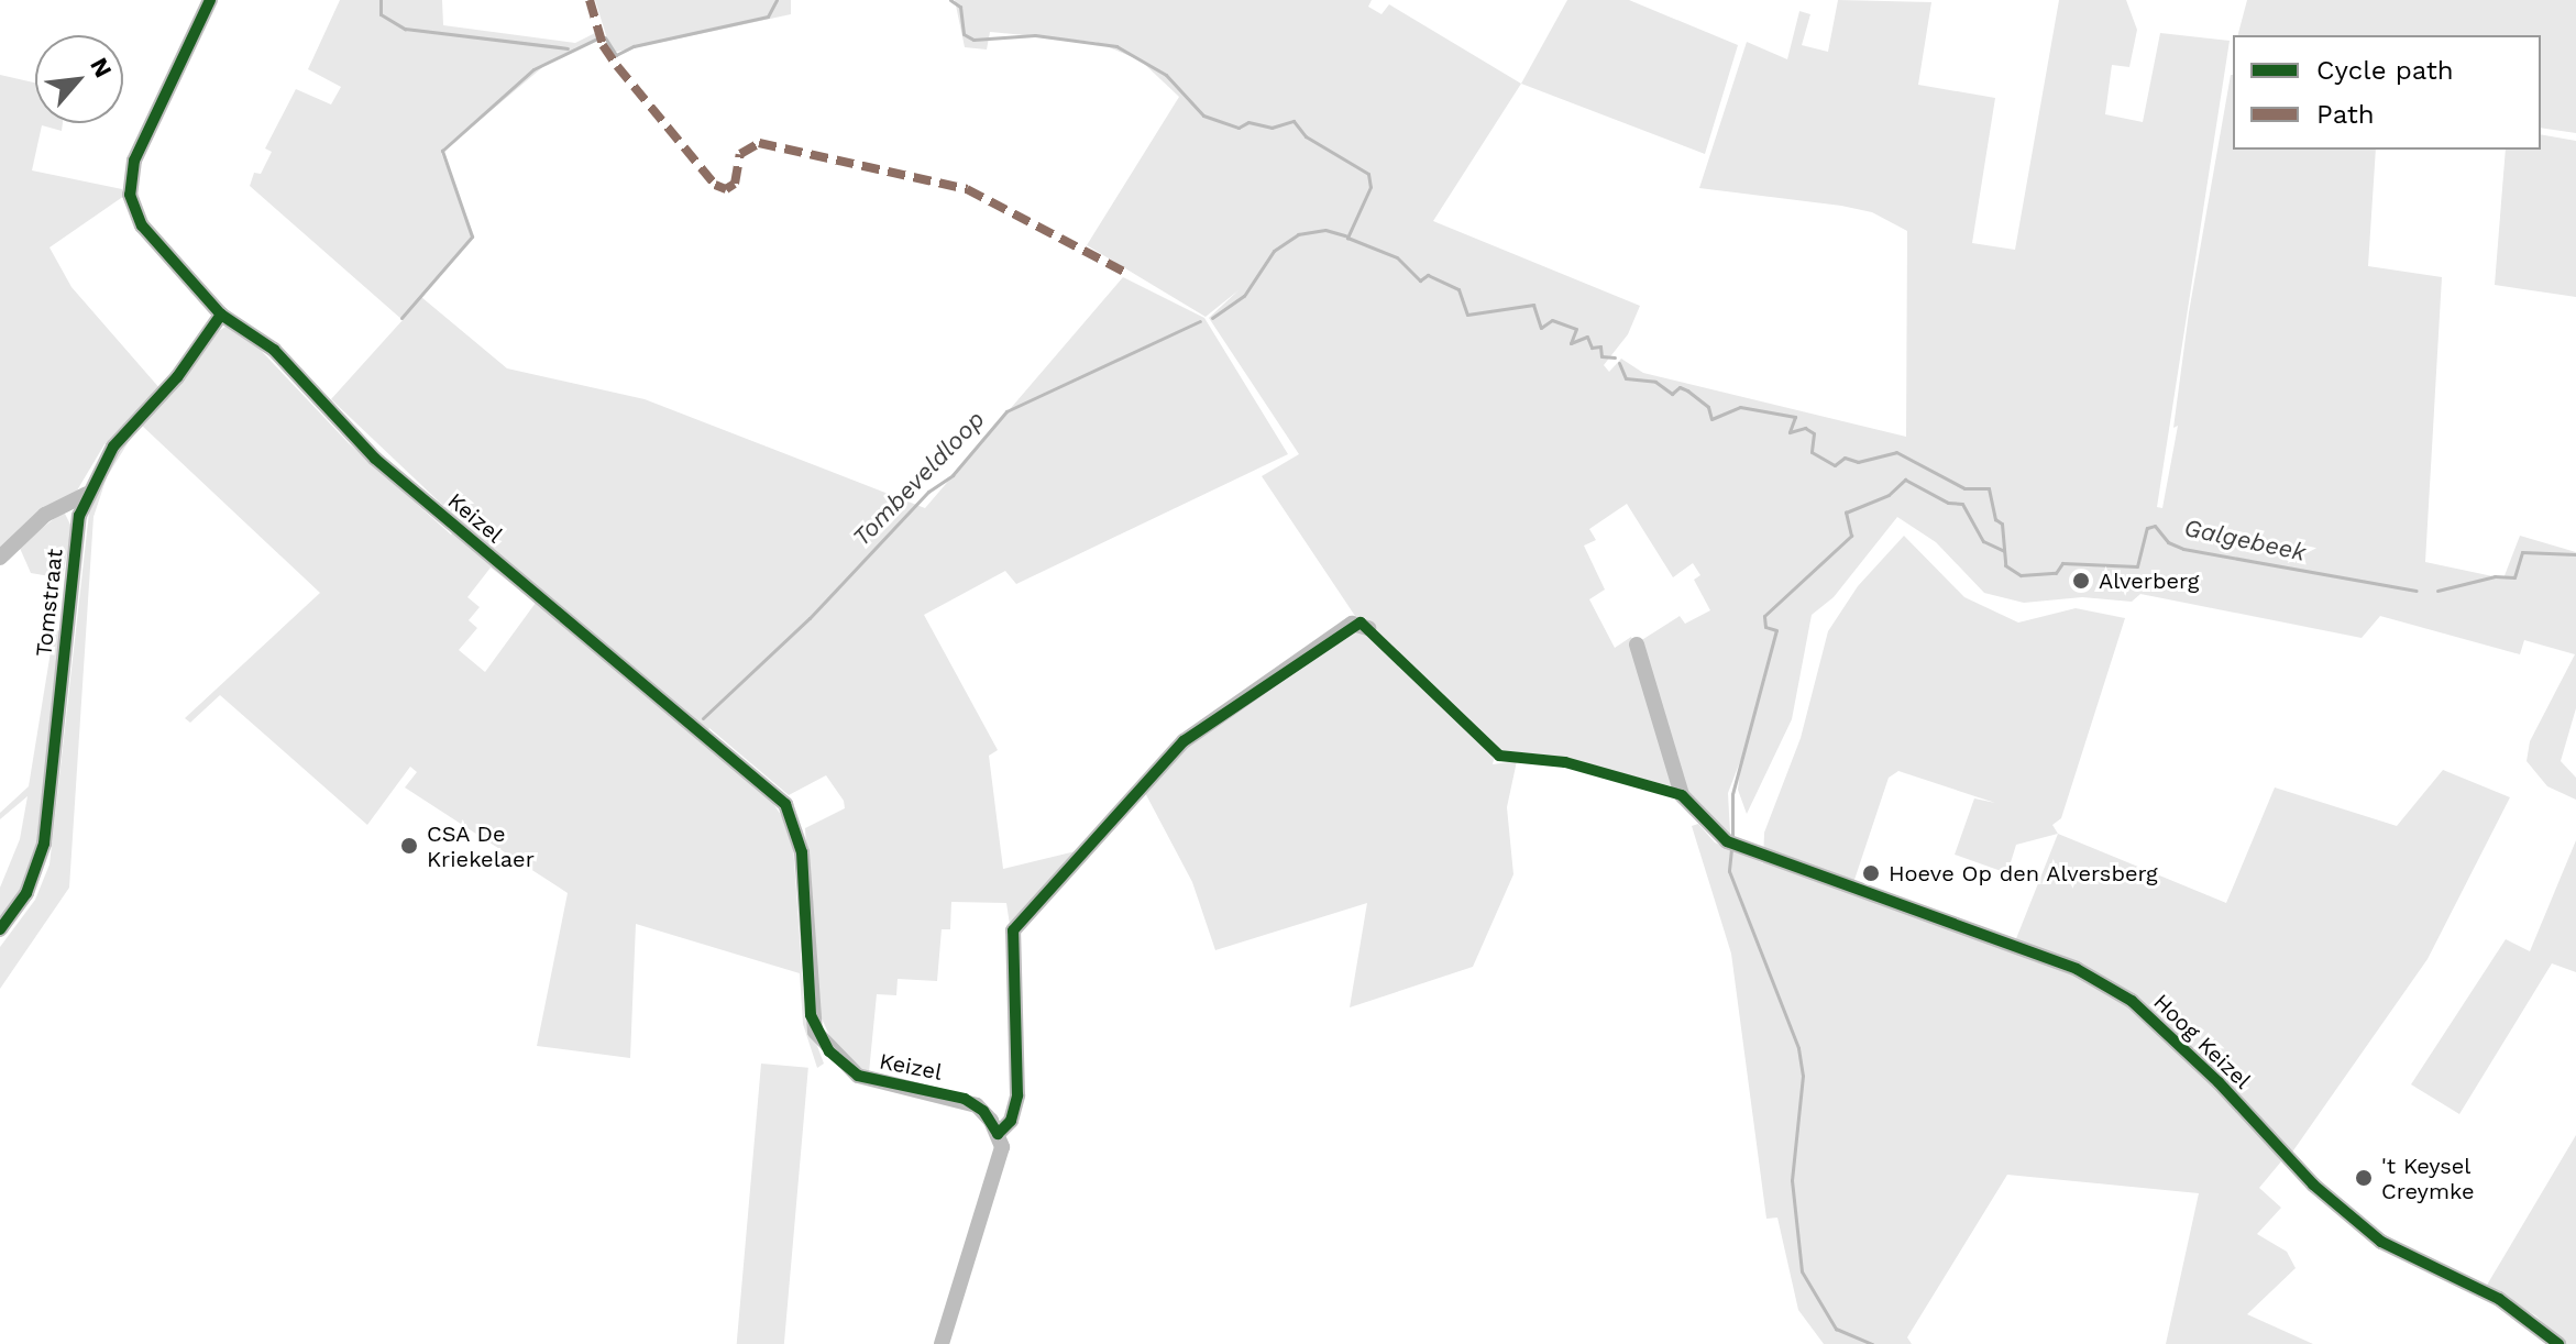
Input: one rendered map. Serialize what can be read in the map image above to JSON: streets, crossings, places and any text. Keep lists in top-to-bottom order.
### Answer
{
  "streets": {
    "street": ["Keizel", "Tomstraat", "Hoog Keizel"]
  },
  "crossings": [
    ["Keizel", "Tomstraat"]
  ],
  "water": ["Tombeveldloop", "Galgebeek"],
  "places": [
    "Alverberg",
    "CSA De Kriekelaer",
    "Hoeve Op den Alversberg",
    "'t Keysel Creymke"
  ],
  "legend": ["Cycle path", "Path"],
  "north": "top right"
}
